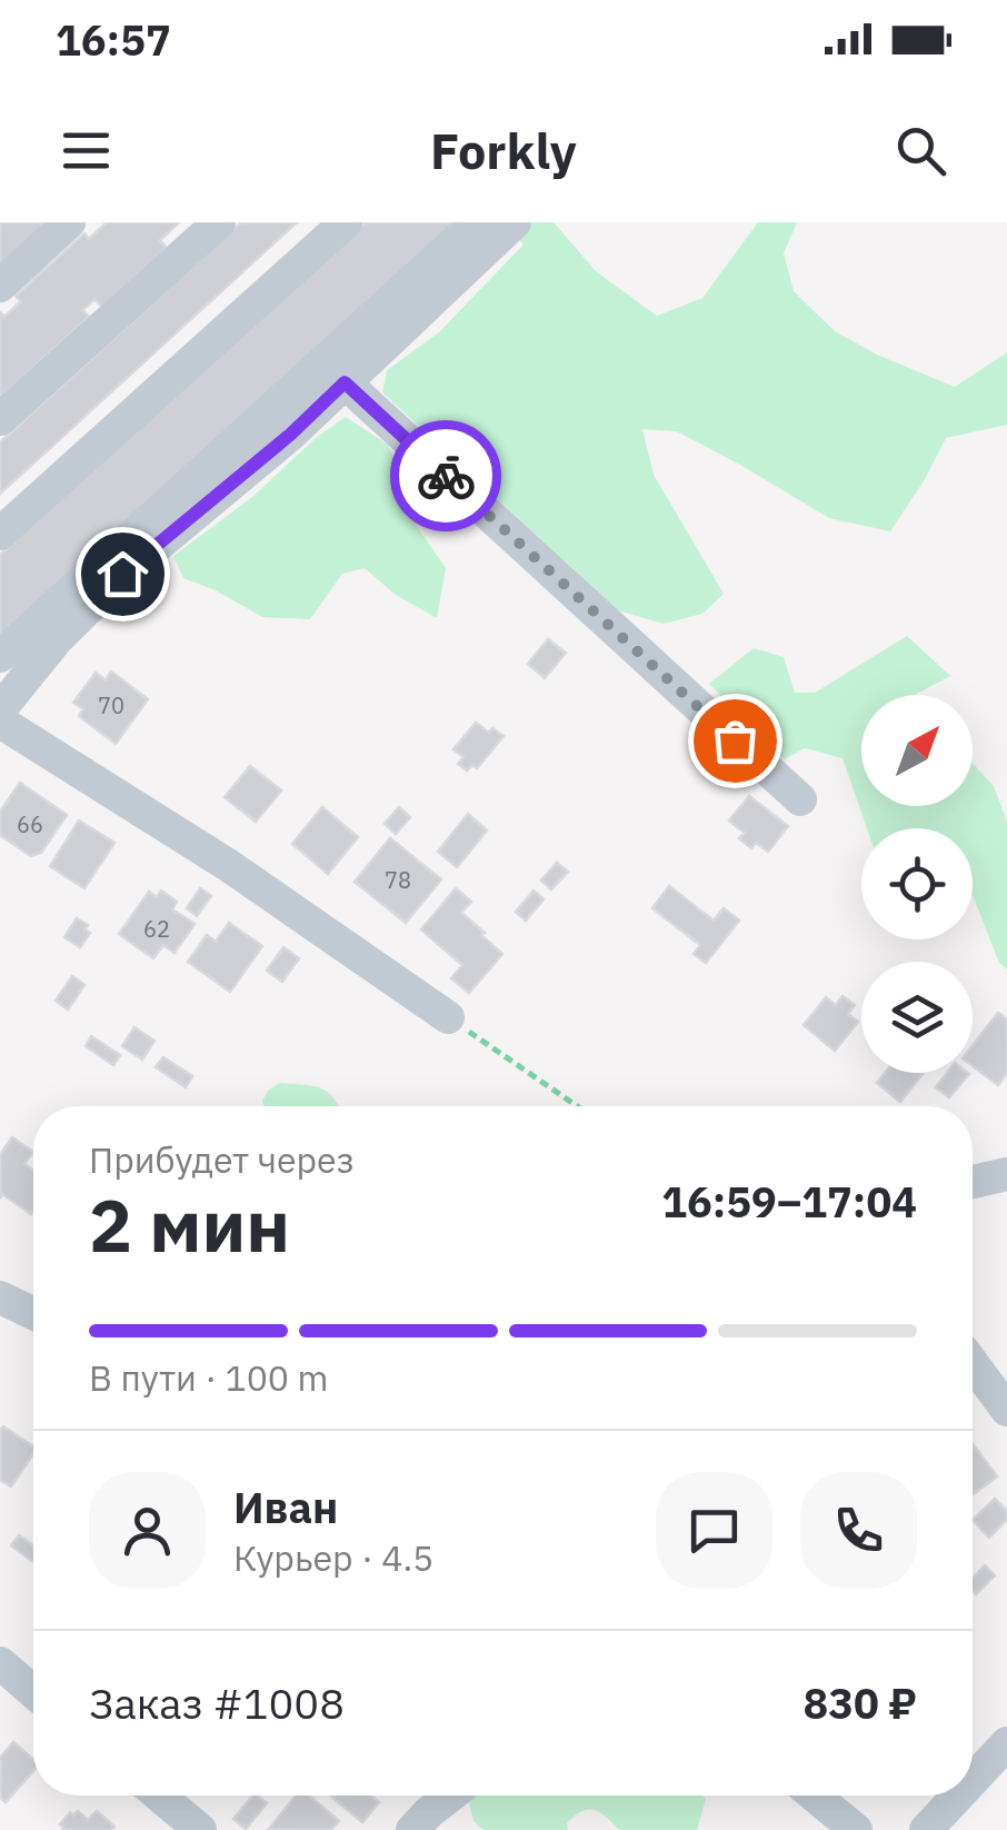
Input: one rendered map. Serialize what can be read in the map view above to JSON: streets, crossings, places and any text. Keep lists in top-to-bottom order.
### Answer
{
  "house_numbers": [
    "70",
    "66",
    "78",
    "62"
  ],
  "north": "top right",
  "page": {
    "status": "16:57",
    "header": "Forkly",
    "heading": ["2 мин", "Прибудет через", "16:59–17:04"],
    "panel": [
      "Иван",
      "Курьер · 4.5",
      "Заказ #1008",
      "830 ₽"
    ],
    "bar": "В пути · 100 m"
  }
}
